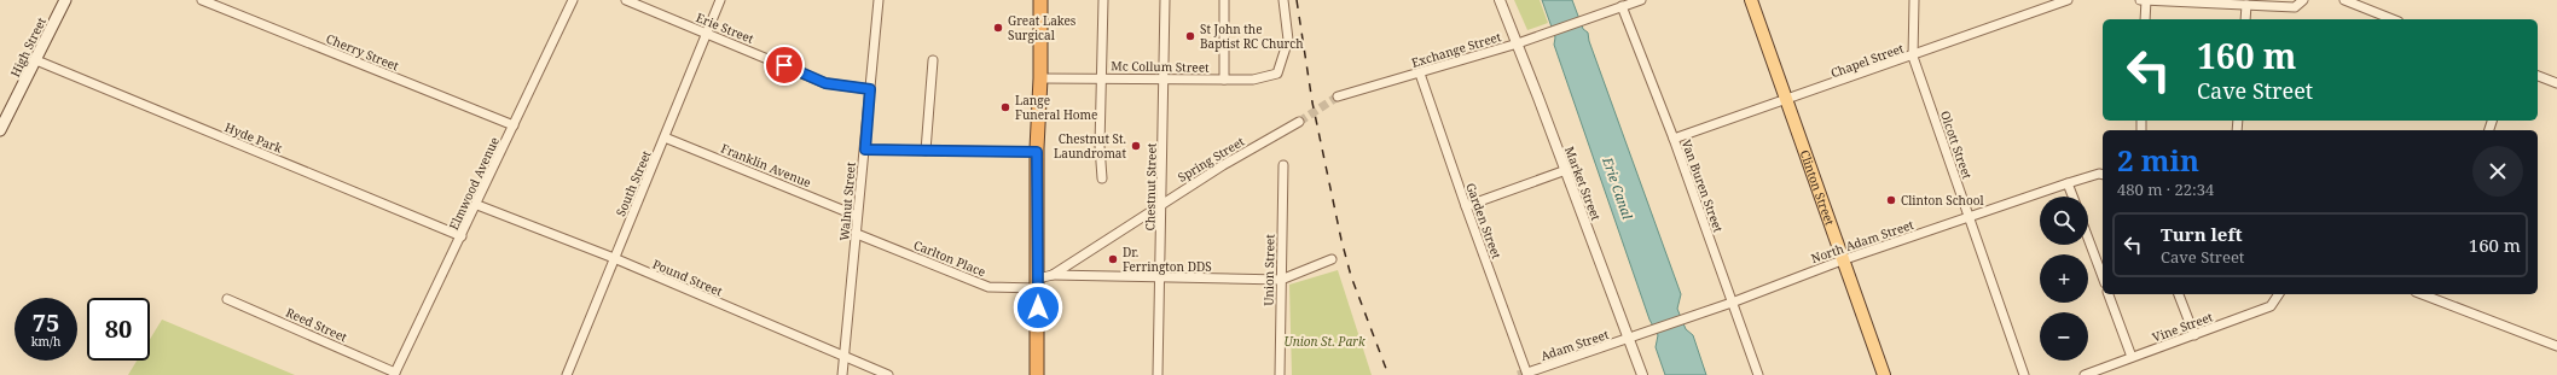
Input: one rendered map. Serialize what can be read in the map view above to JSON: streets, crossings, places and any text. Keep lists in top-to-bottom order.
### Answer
{
  "streets": {
    "main road": ["High Street", "Clinton Street"],
    "street": [
      "Erie Street",
      "Exchange Street",
      "Cherry Street",
      "Chapel Street",
      "Mc Collum Street",
      "Hyde Park",
      "Olcott Street",
      "Spring Street",
      "Franklin Avenue",
      "Elmwood Avenue",
      "South Street",
      "Market Street",
      "Van Buren Street",
      "Chestnut Street",
      "Walnut Street",
      "Garden Street",
      "North Adam Street",
      "Carlton Place",
      "Union Street",
      "Pound Street",
      "Reed Street",
      "Vine Street",
      "Adam Street"
    ]
  },
  "crossings": [
    ["Erie Street", "South Street"],
    ["Erie Street", "Walnut Street"],
    ["High Street", "Hyde Park"],
    ["Exchange Street", "Market Street"],
    ["Exchange Street", "Van Buren Street"],
    ["Exchange Street", "Garden Street"],
    ["Cherry Street", "Elmwood Avenue"],
    ["Chapel Street", "Olcott Street"],
    ["Chapel Street", "Van Buren Street"],
    ["Chapel Street", "Clinton Street"],
    ["Mc Collum Street", "Chestnut Street"],
    ["Hyde Park", "Elmwood Avenue"],
    ["Olcott Street", "North Adam Street"],
    ["Spring Street", "Chestnut Street"],
    ["Spring Street", "Carlton Place"],
    ["Franklin Avenue", "South Street"],
    ["Franklin Avenue", "Walnut Street"],
    ["Elmwood Avenue", "Pound Street"],
    ["Elmwood Avenue", "Reed Street"],
    ["South Street", "Pound Street"],
    ["Market Street", "North Adam Street"],
    ["Market Street", "Adam Street"],
    ["Van Buren Street", "North Adam Street"],
    ["Clinton Street", "North Adam Street"],
    ["Walnut Street", "Carlton Place"],
    ["Walnut Street", "Pound Street"],
    ["Garden Street", "Adam Street"],
    ["North Adam Street", "Adam Street"]
  ],
  "water": ["Erie Canal"],
  "parks": ["Union St. Park"],
  "places": [
    "Great Lakes Surgical",
    "St John the Baptist RC Church",
    "Lange Funeral Home",
    "Chestnut St. Laundromat",
    "Clinton School",
    "Dr. Ferrington DDS"
  ],
  "page": {
    "turn": ["160 m", "Cave Street"],
    "heading": ["2 min", "480 m · 22:34"],
    "map_buttons": ["+", "−"],
    "list": [
      {
        "name": "Turn left",
        "note": "Cave Street",
        "value": "160 m"
      }
    ],
    "speed": "75 km/h",
    "limit": "80"
  }
}
